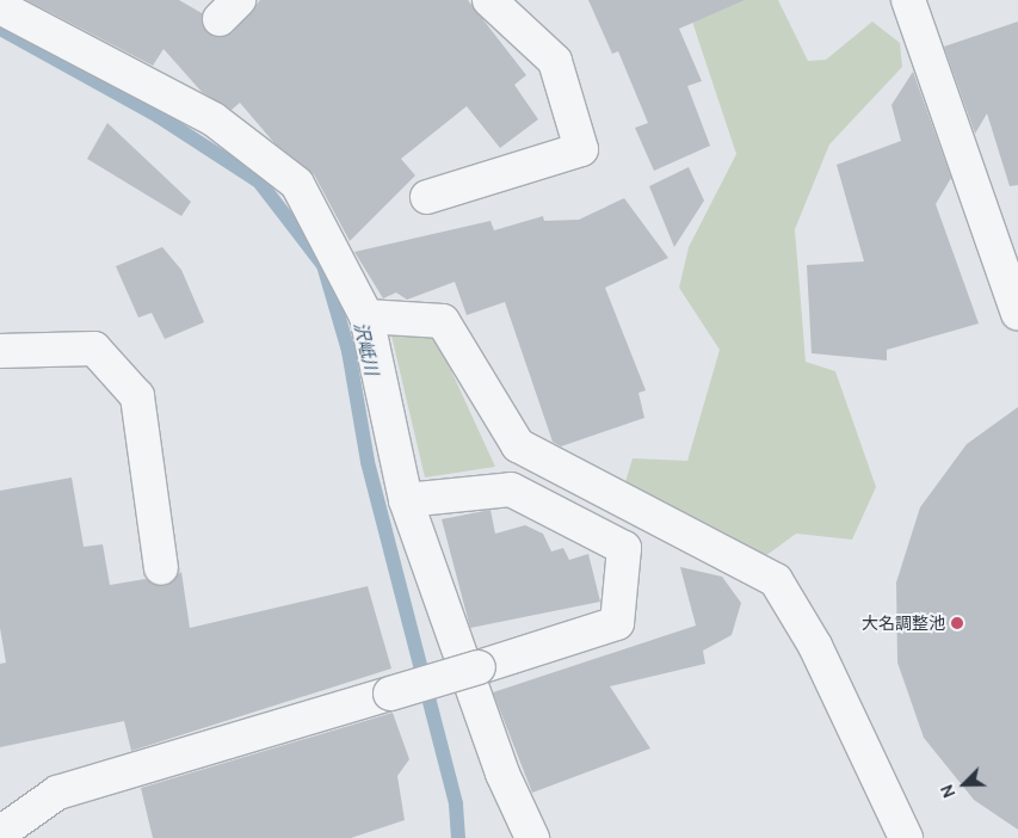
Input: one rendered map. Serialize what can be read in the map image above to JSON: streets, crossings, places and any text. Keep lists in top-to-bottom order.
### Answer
{
  "water": ["沢岻川"],
  "places": ["大名調整池"],
  "north": "bottom left"
}
